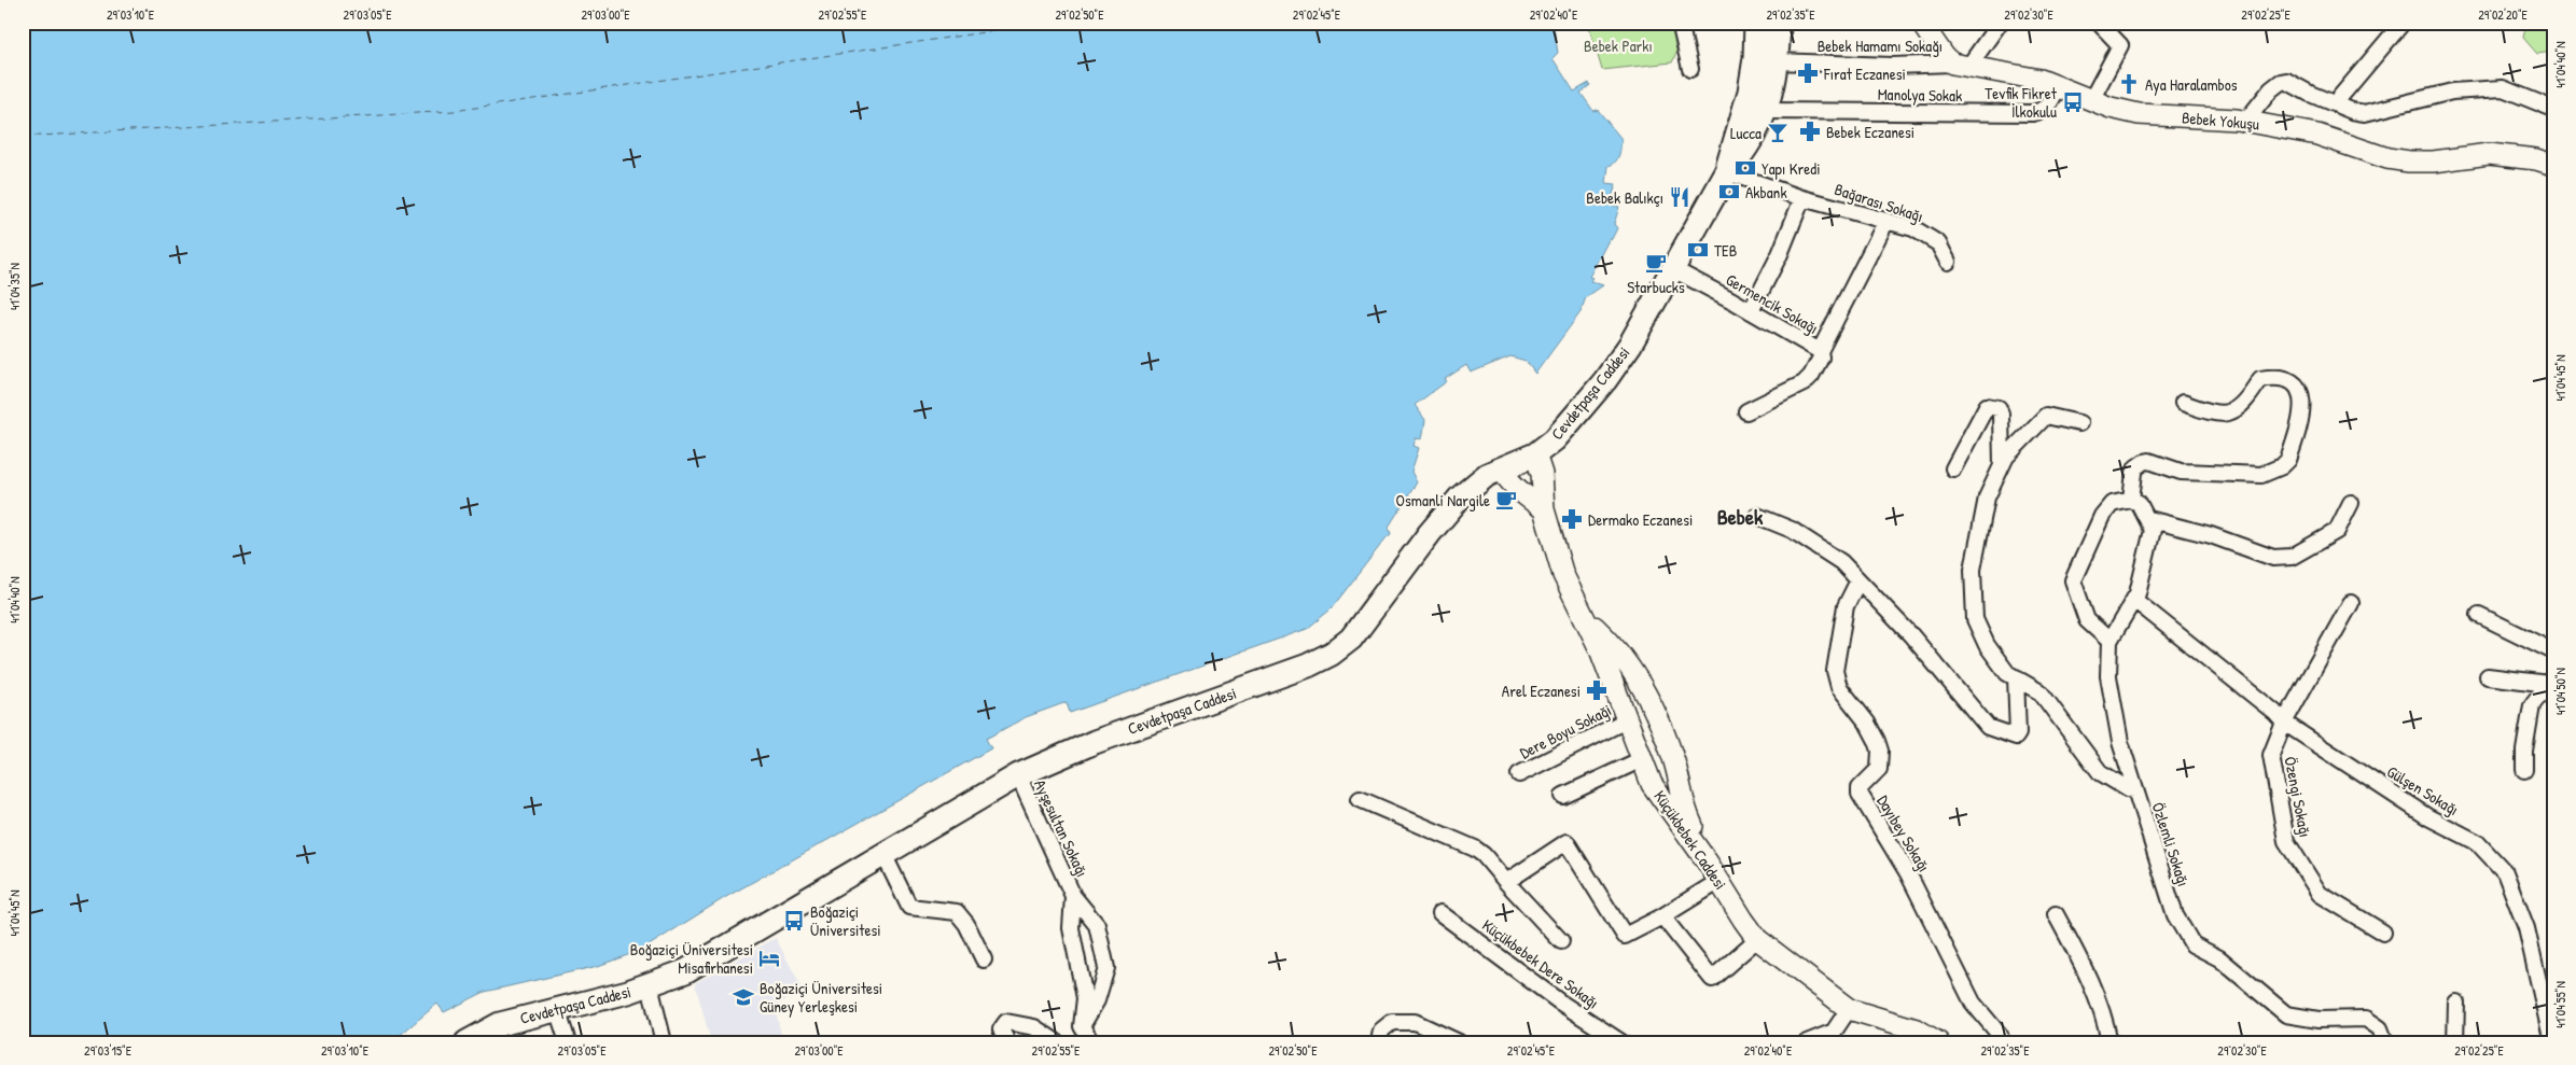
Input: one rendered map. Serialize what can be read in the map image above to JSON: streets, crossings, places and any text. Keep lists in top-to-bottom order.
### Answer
{
  "streets": {
    "main road": ["Cevdetpaşa Caddesi"],
    "street": [
      "Bebek Hamamı Sokağı",
      "Manolya Sokak",
      "Bebek Yokuşu",
      "Bağarası Sokağı",
      "Germencik Sokağı",
      "Dere Boyu Sokaği",
      "Gülşen Sokağı",
      "Özengi Sokağı",
      "Ayşesultan Sokağı",
      "Dayıbey Sokağı",
      "Küçükbebek Caddesi",
      "Özlemli Sokağı",
      "Küçükbebek Dere Sokağı"
    ]
  },
  "crossings": [
    ["Bebek Hamamı Sokağı", "Bebek Yokuşu"],
    ["Bebek Hamamı Sokağı", "Cevdetpaşa Caddesi"],
    ["Manolya Sokak", "Bebek Yokuşu"],
    ["Manolya Sokak", "Cevdetpaşa Caddesi"],
    ["Bağarası Sokağı", "Cevdetpaşa Caddesi"],
    ["Germencik Sokağı", "Cevdetpaşa Caddesi"],
    ["Cevdetpaşa Caddesi", "Ayşesultan Sokağı"],
    ["Cevdetpaşa Caddesi", "Küçükbebek Caddesi"],
    ["Dere Boyu Sokaği", "Küçükbebek Caddesi"],
    ["Gülşen Sokağı", "Özengi Sokağı"]
  ],
  "districts": ["Bebek"],
  "parks": ["Bebek Parkı"],
  "places": {
    "pharmacy": [
      "Fırat Eczanesi",
      "Bebek Eczanesi",
      "Dermako Eczanesi",
      "Arel Eczanesi"
    ],
    "church": ["Aya Haralambos"],
    "bus stop": ["Tevfik Fikret İlkokulu", "Boğaziçi Üniversitesi"],
    "bar": ["Lucca"],
    "bank": ["Yapı Kredi", "Akbank", "TEB"],
    "restaurant": ["Bebek Balıkçı"],
    "cafe": ["Starbucks", "Osmanli Nargile"],
    "hotel": ["Boğaziçi Üniversitesi Misafirhanesi"],
    "school or university": ["Boğaziçi Üniversitesi Güney Yerleşkesi"]
  },
  "coordinates": [
    "29°03'10\"E",
    "29°03'05\"E",
    "29°03'00\"E",
    "29°02'55\"E",
    "29°02'50\"E",
    "29°02'45\"E",
    "29°02'40\"E",
    "29°02'35\"E",
    "29°02'30\"E",
    "29°02'25\"E",
    "29°02'20\"E",
    "41°04'40\"N",
    "41°04'35\"N",
    "41°04'45\"N",
    "41°04'50\"N",
    "41°04'55\"N",
    "29°03'15\"E"
  ]
}
